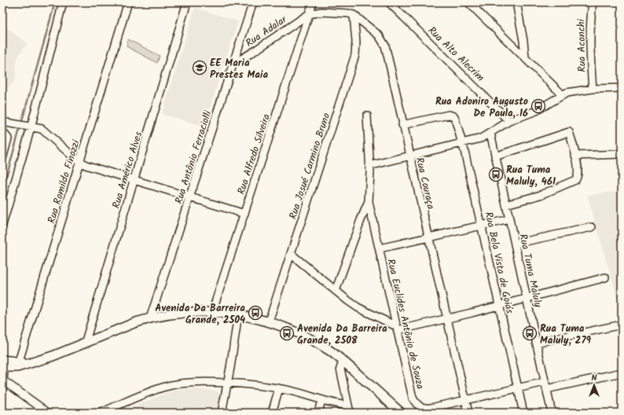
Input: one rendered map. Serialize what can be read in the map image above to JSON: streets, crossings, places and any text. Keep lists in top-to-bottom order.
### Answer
{
  "streets": {
    "street": [
      "Rua Adalar",
      "Rua Aconchi",
      "Rua Alto Alecrim",
      "Rua Alfredo Silveira",
      "Rua Antônio Ferraciolli",
      "Rua Josué Carmino Bruno",
      "Rua Américo Alves",
      "Rua Romildo Finozzi",
      "Rua Couraça",
      "Rua Bela Vista de Goiás",
      "Rua Tuma Maluly",
      "Rua Euclides Antônio de Souza"
    ]
  },
  "crossings": [
    ["Rua Adalar", "Rua Alfredo Silveira"],
    ["Rua Adalar", "Rua Antônio Ferraciolli"],
    ["Rua Josué Carmino Bruno", "Rua Couraça"],
    ["Rua Couraça", "Rua Bela Vista de Goiás"],
    ["Rua Couraça", "Rua Euclides Antônio de Souza"],
    ["Rua Bela Vista de Goiás", "Rua Euclides Antônio de Souza"],
    ["Rua Tuma Maluly", "Rua Euclides Antônio de Souza"]
  ],
  "places": {
    "school or university": ["EE Maria Prestes Maia"],
    "bus stop": [
      "Rua Adoniro Augusto De Paula, 16",
      "Rua Tuma Maluly, 461",
      "Avenida Da Barreira Grande, 2504",
      "Avenida Da Barreira Grande, 2508",
      "Rua Tuma Maluly, 279"
    ]
  },
  "north": "top"
}
